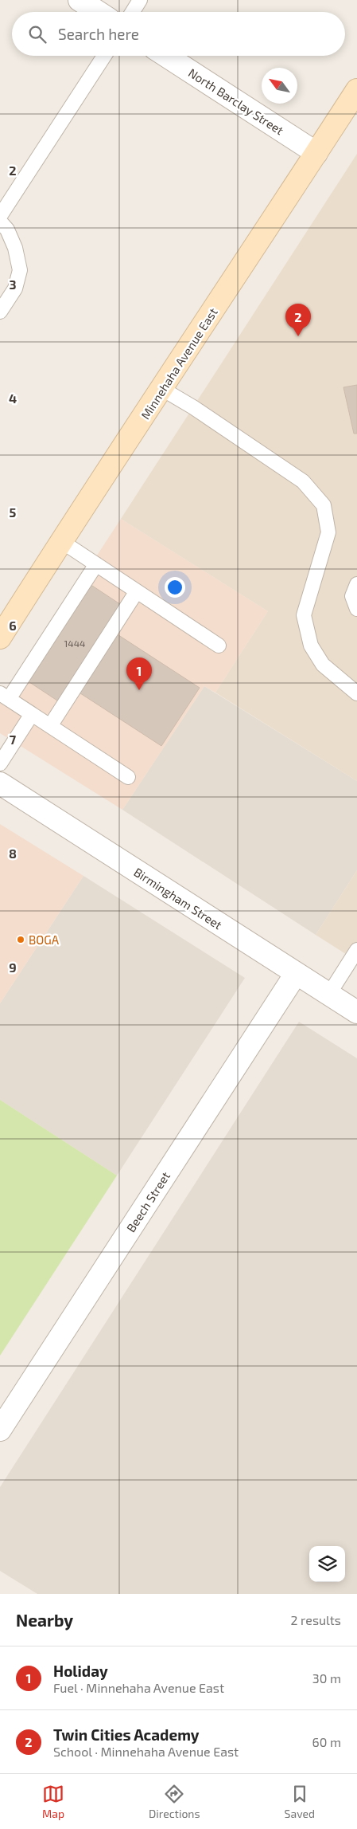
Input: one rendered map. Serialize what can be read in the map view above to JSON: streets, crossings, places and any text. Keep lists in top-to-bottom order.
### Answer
{
  "streets": {
    "main road": ["Minnehaha Avenue East"],
    "street": ["North Barclay Street", "Birmingham Street", "Beech Street"]
  },
  "crossings": [
    ["North Barclay Street", "Minnehaha Avenue East"],
    ["Birmingham Street", "Beech Street"]
  ],
  "places": ["BOGA"],
  "house_numbers": ["1444"],
  "north": "top left",
  "page": {
    "search": "Search here",
    "pins": ["2", "1"],
    "heading": ["Nearby", "2 results"],
    "list": [
      {
        "mark": "1",
        "name": "Holiday",
        "note": "Fuel · Minnehaha Avenue East",
        "value": "30 m"
      },
      {
        "mark": "2",
        "name": "Twin Cities Academy",
        "note": "School · Minnehaha Avenue East",
        "value": "60 m"
      }
    ],
    "nav": ["Map", "Directions", "Saved"]
  },
  "grid": {
    "rows": [
      "2",
      "3",
      "4",
      "5",
      "6",
      "7",
      "8",
      "9"
    ]
  }
}
